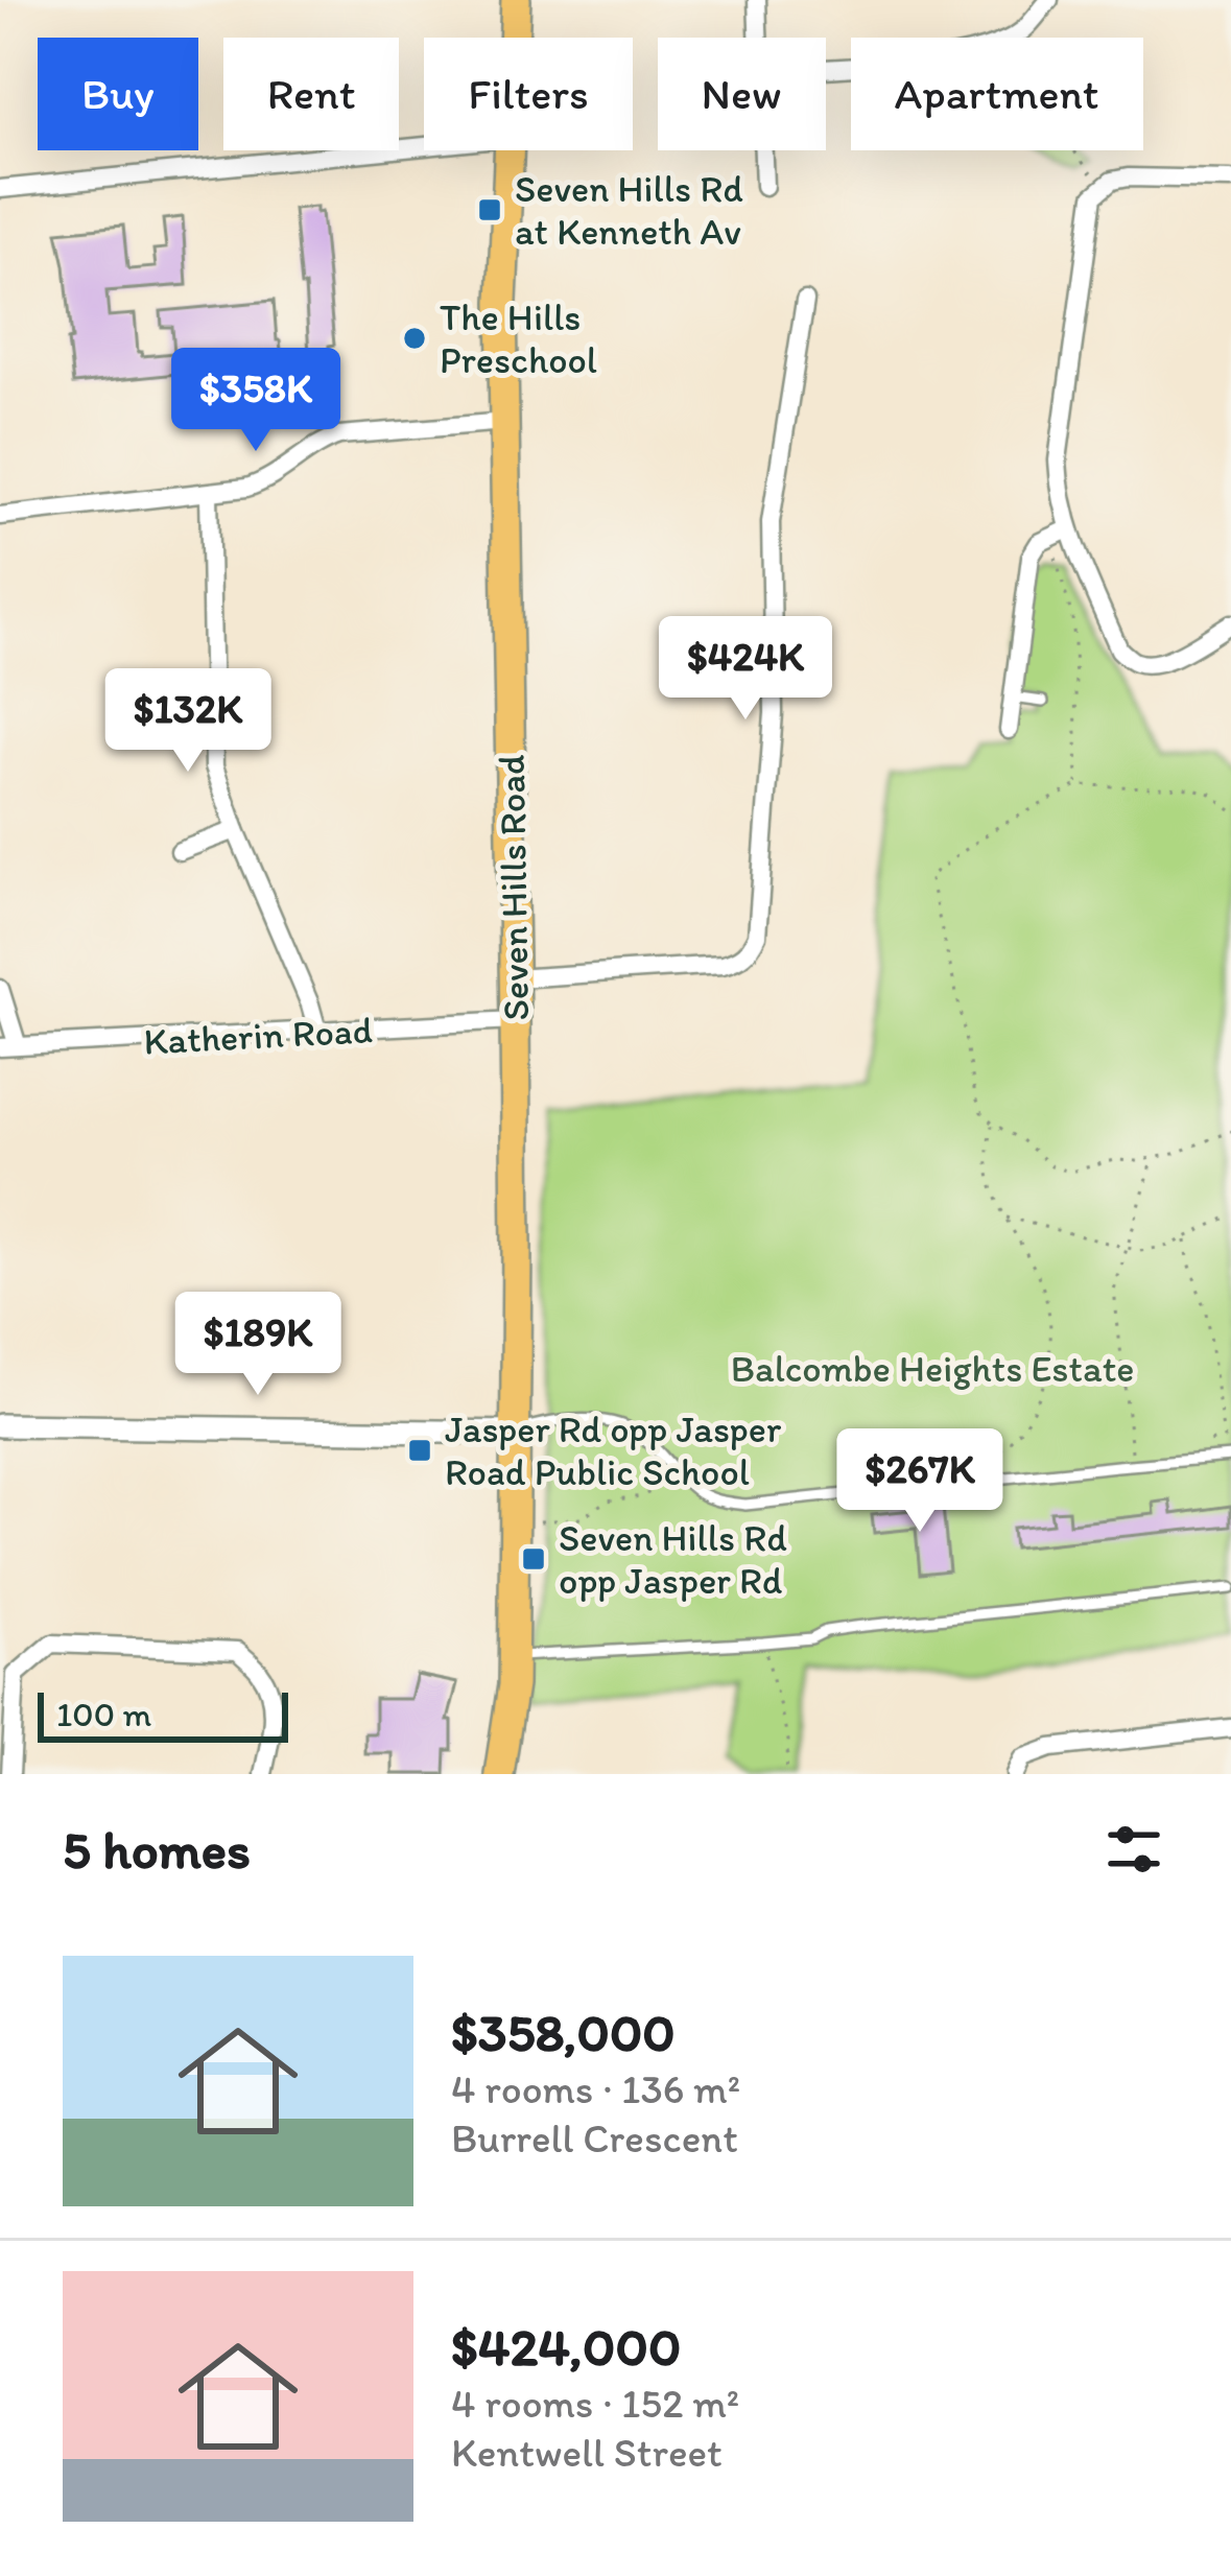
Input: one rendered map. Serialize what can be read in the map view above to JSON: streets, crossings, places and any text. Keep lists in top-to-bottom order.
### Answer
{
  "streets": {
    "main road": ["Seven Hills Road"],
    "street": ["Katherin Road"]
  },
  "crossings": [
    ["Seven Hills Road", "Katherin Road"]
  ],
  "parks": ["Balcombe Heights Estate"],
  "places": {
    "transit": ["Seven Hills Rd at Kenneth Av", "Jasper Rd opp Jasper Road Public School", "Seven Hills Rd opp Jasper Rd"],
    "other": ["The Hills Preschool"]
  },
  "scale_bar": "100 m",
  "page": {
    "chip": [
      "Buy",
      "Rent",
      "Filters",
      "New",
      "Apartment"
    ],
    "price": [
      "$358K",
      "$424K",
      "$132K",
      "$189K",
      "$267K"
    ],
    "scale": "100 m",
    "heading": "5 homes",
    "list": [
      {
        "name": "$358,000",
        "note": "4 rooms · 136 m² · Burrell Crescent"
      },
      {
        "name": "$424,000",
        "note": "4 rooms · 152 m² · Kentwell Street"
      }
    ]
  }
}
